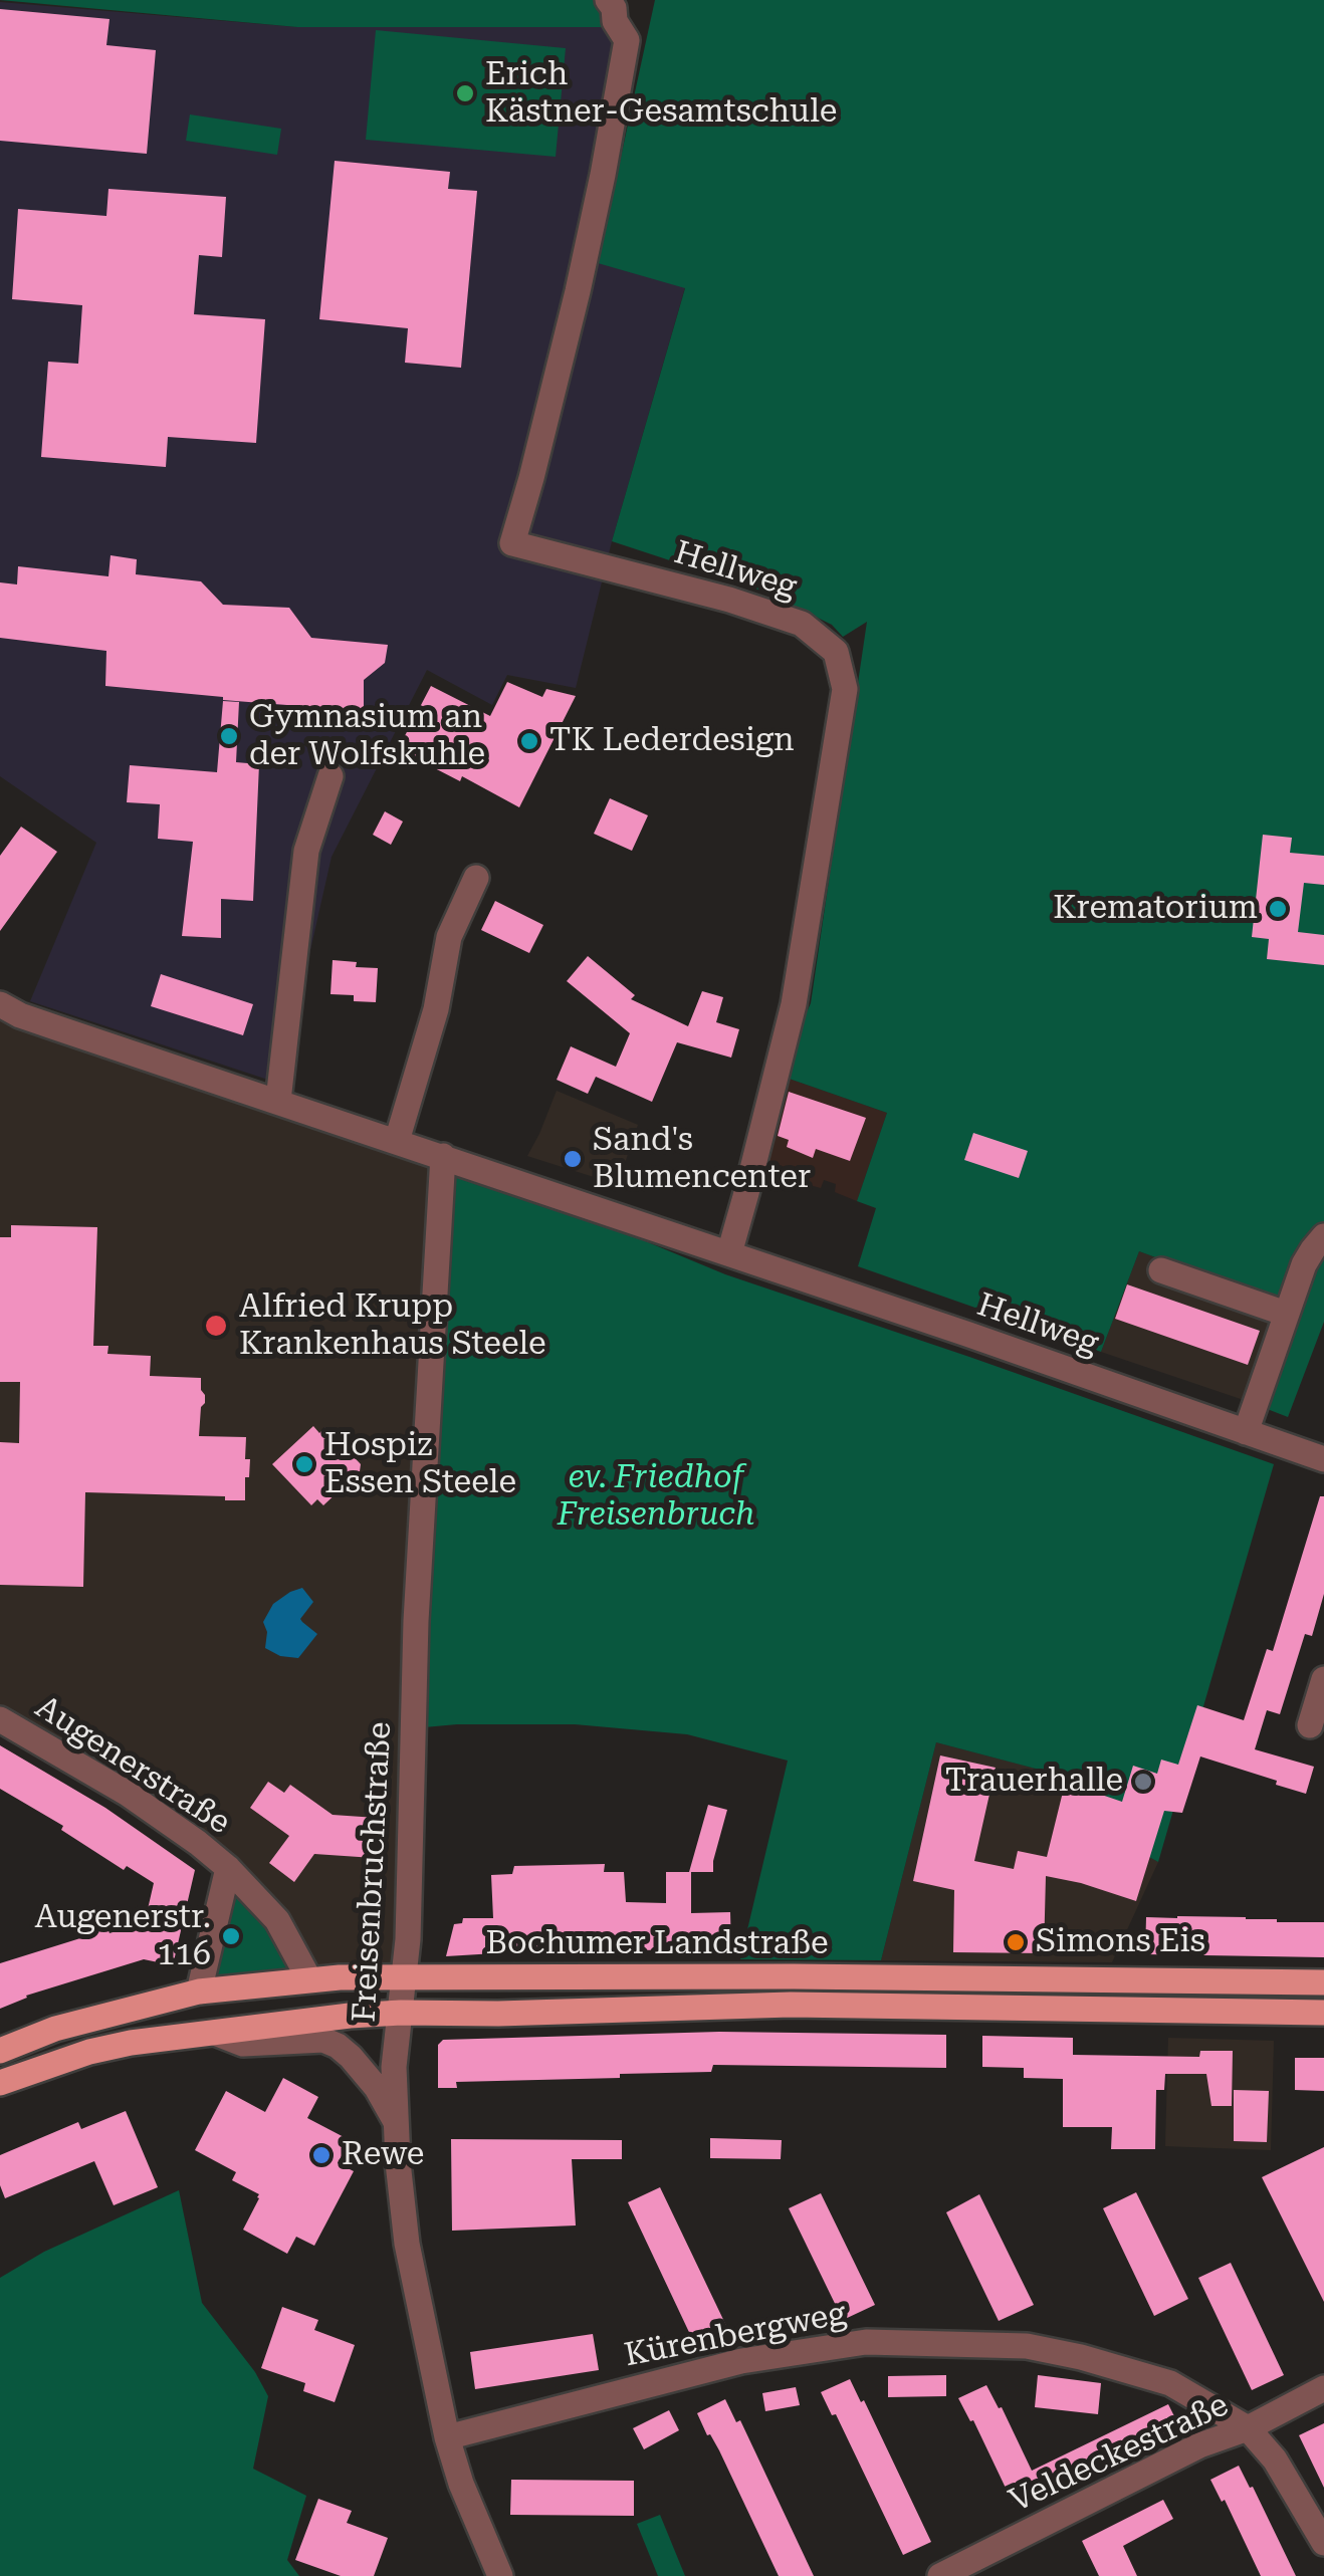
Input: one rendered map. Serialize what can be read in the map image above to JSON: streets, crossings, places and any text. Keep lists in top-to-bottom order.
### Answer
{
  "streets": {
    "main road": ["Bochumer Landstraße"],
    "street": [
      "Hellweg",
      "Augenerstraße",
      "Freisenbruchstraße",
      "Kürenbergweg",
      "Veldeckestraße"
    ]
  },
  "crossings": [
    ["Hellweg", "Freisenbruchstraße"],
    ["Augenerstraße", "Bochumer Landstraße"],
    ["Freisenbruchstraße", "Bochumer Landstraße"],
    ["Freisenbruchstraße", "Kürenbergweg"],
    ["Kürenbergweg", "Veldeckestraße"]
  ],
  "parks": ["ev. Friedhof Freisenbruch"],
  "places": [
    "Erich Kästner-Gesamtschule",
    "Gymnasium an der Wolfskuhle",
    "TK Lederdesign",
    "Krematorium",
    "Sand's Blumencenter",
    "Alfried Krupp Krankenhaus Steele",
    "Hospiz Essen Steele",
    "Trauerhalle",
    "Augenerstr. 116",
    "Simons Eis",
    "Rewe"
  ]
}
